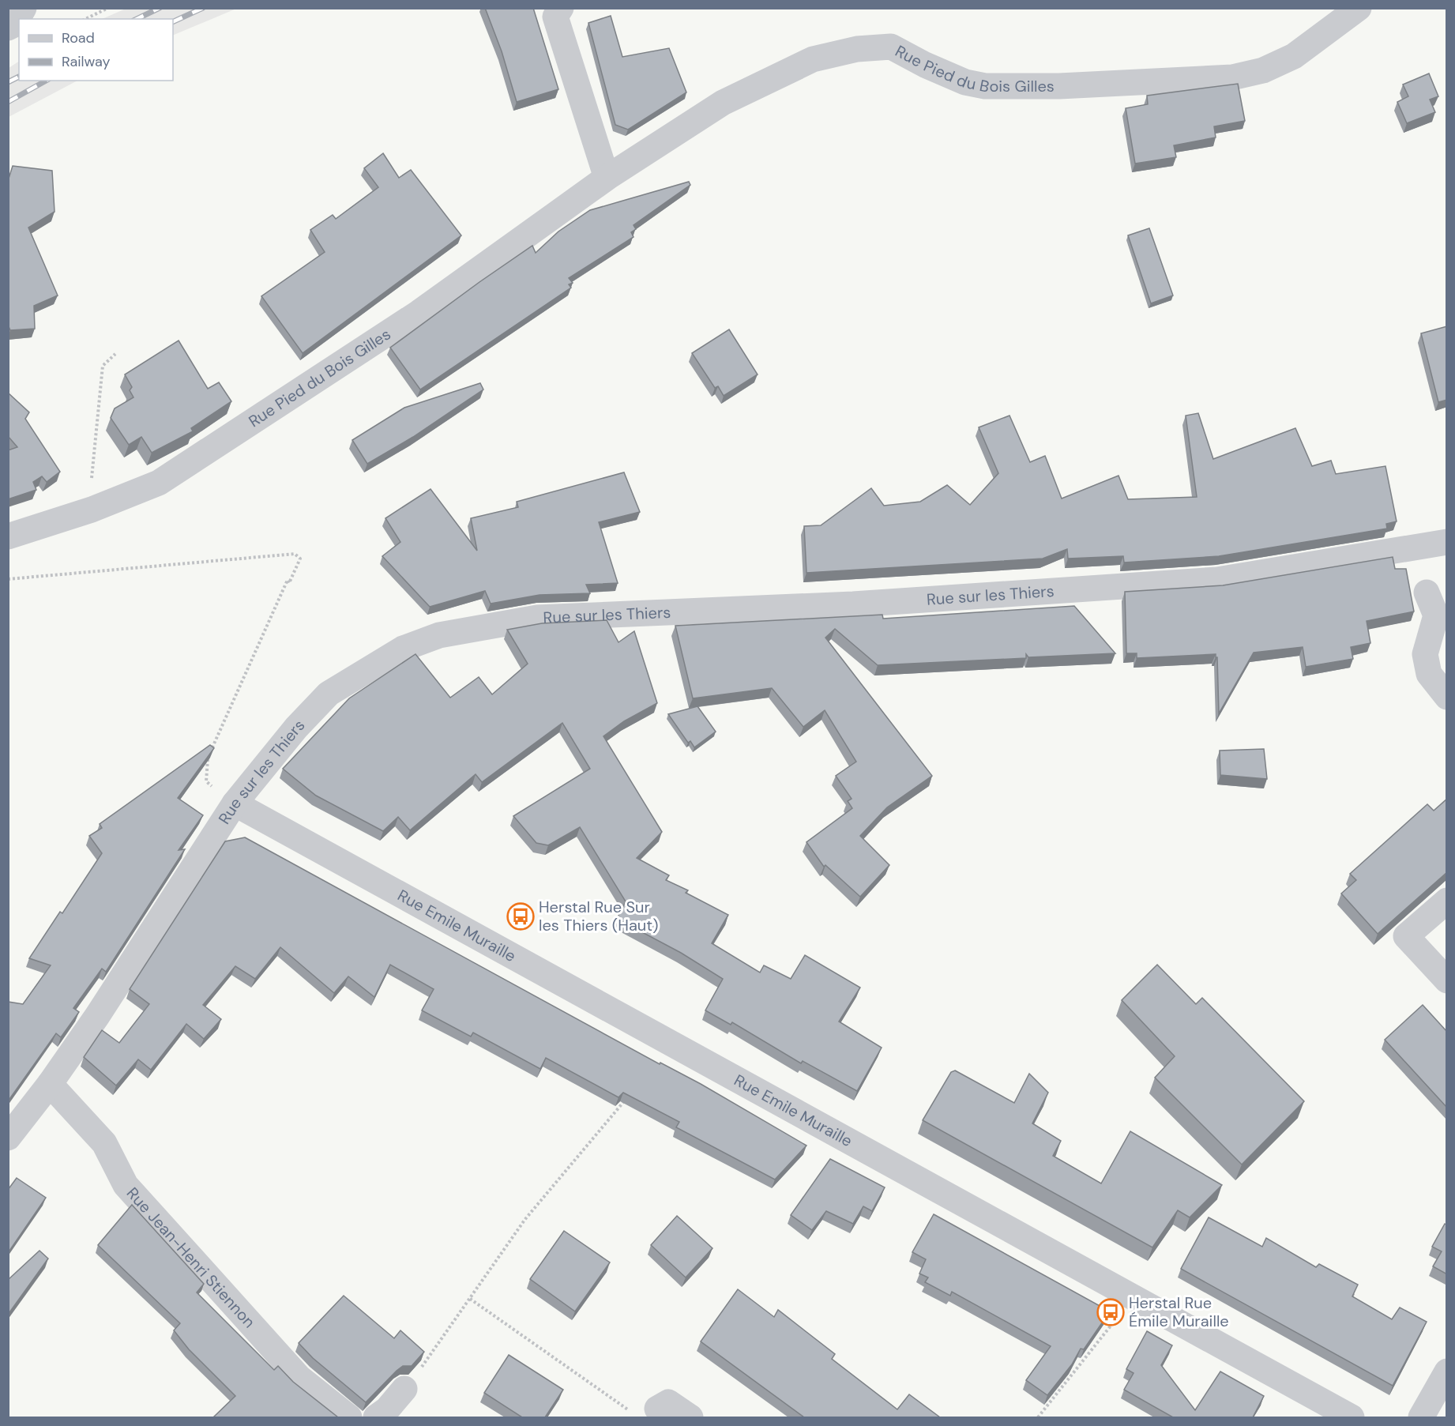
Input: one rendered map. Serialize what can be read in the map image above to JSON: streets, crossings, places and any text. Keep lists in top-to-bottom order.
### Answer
{
  "streets": {
    "street": [
      "Rue Pied du Bois Gilles",
      "Rue sur les Thiers",
      "Rue Emile Muraille",
      "Rue Jean-Henri Stiennon"
    ]
  },
  "crossings": [
    ["Rue sur les Thiers", "Rue Emile Muraille"],
    ["Rue sur les Thiers", "Rue Jean-Henri Stiennon"]
  ],
  "places": {
    "bus stop": ["Herstal Rue Sur les Thiers (Haut)", "Herstal Rue Émile Muraille"]
  },
  "legend": ["Road", "Railway"]
}
